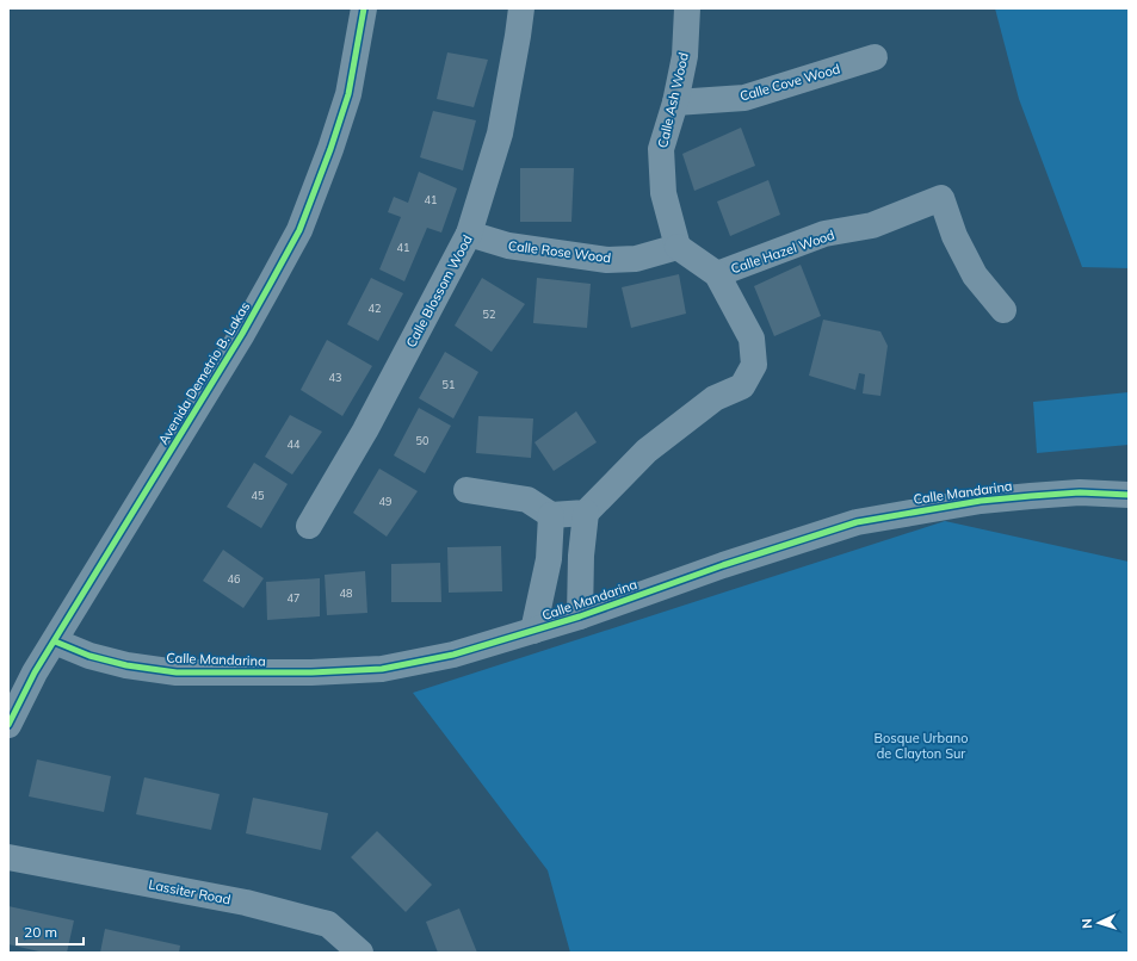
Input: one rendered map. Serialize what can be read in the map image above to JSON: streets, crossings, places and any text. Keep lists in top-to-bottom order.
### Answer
{
  "streets": {
    "street": [
      "Calle Cove Wood",
      "Calle Ash Wood",
      "Calle Rose Wood",
      "Calle Hazel Wood",
      "Calle Blossom Wood",
      "Avenida Demetrio B. Lakas",
      "Calle Mandarina",
      "Lassiter Road"
    ]
  },
  "crossings": [
    ["Calle Cove Wood", "Calle Ash Wood"],
    ["Calle Ash Wood", "Calle Rose Wood"],
    ["Calle Rose Wood", "Calle Blossom Wood"],
    ["Avenida Demetrio B. Lakas", "Calle Mandarina"]
  ],
  "parks": ["Bosque Urbano de Clayton Sur"],
  "house_numbers": [
    "41",
    "41",
    "42",
    "52",
    "43",
    "51",
    "50",
    "44",
    "45",
    "49",
    "46",
    "48",
    "47"
  ],
  "scale_bar": "20 m",
  "north": "left"
}
